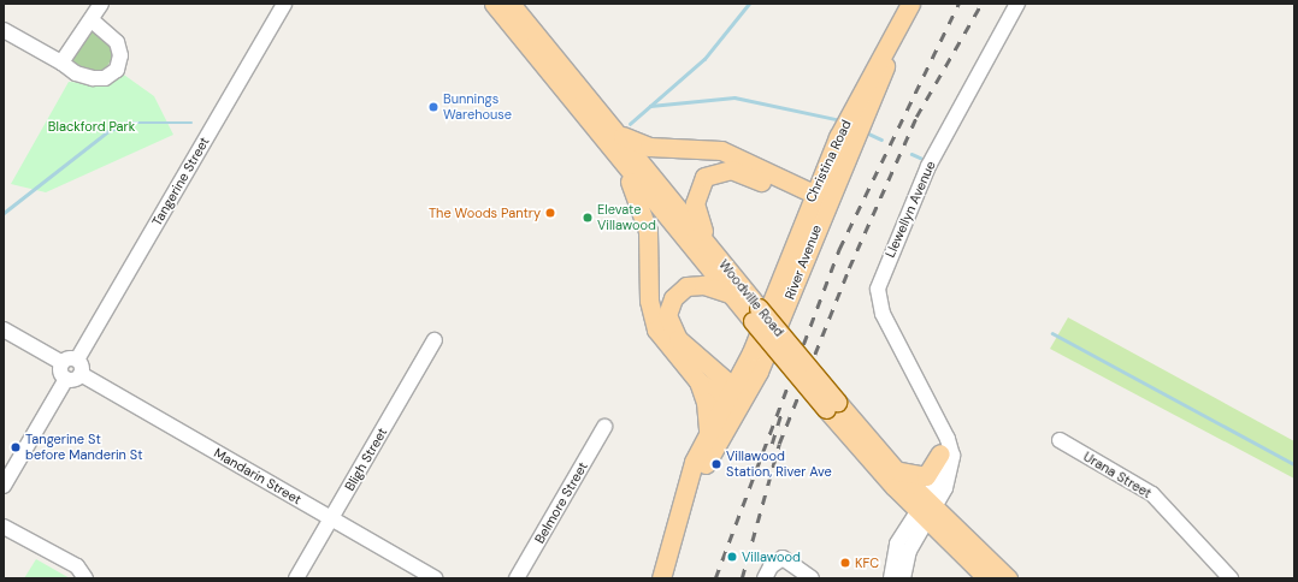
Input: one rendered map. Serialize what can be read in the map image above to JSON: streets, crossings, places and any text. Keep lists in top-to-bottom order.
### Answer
{
  "streets": {
    "main road": ["Christina Road", "River Avenue", "Woodville Road"],
    "street": [
      "Tangerine Street",
      "Llewellyn Avenue",
      "Bligh Street",
      "Urana Street",
      "Mandarin Street",
      "Belmore Street"
    ]
  },
  "crossings": [
    ["Christina Road", "River Avenue"],
    ["Tangerine Street", "Mandarin Street"],
    ["Llewellyn Avenue", "Woodville Road"],
    ["Bligh Street", "Mandarin Street"]
  ],
  "parks": ["Blackford Park"],
  "places": [
    "Bunnings Warehouse",
    "The Woods Pantry",
    "Elevate Villawood",
    "Tangerine St before Manderin St",
    "Villawood Station, River Ave",
    "Villawood",
    "KFC"
  ]
}
